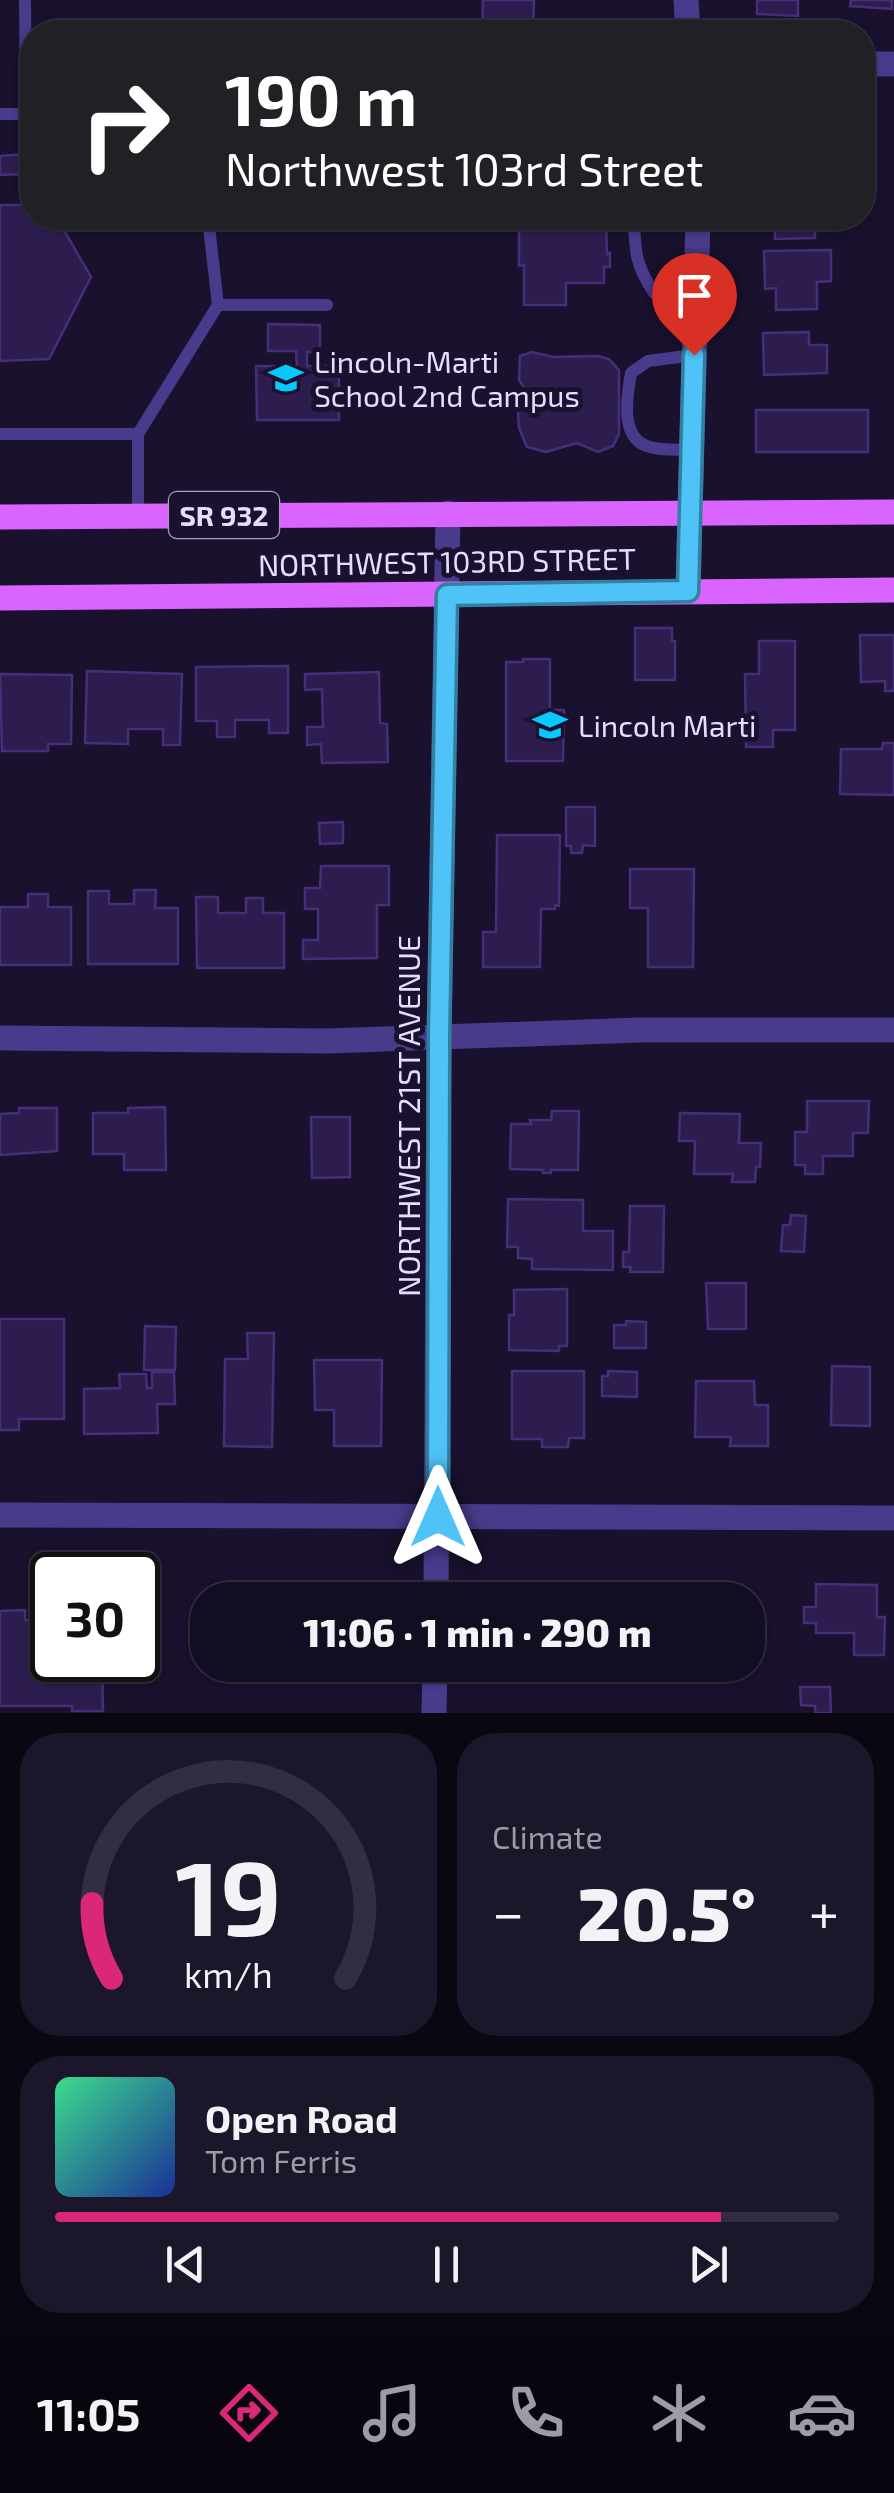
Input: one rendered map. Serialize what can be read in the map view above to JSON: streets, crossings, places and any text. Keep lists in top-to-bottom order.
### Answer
{
  "streets": {
    "main road": ["SR 932", "NORTHWEST 103RD STREET"],
    "street": ["NORTHWEST 21ST AVENUE"]
  },
  "crossings": [
    ["NORTHWEST 103RD STREET", "NORTHWEST 21ST AVENUE"]
  ],
  "places": {
    "school or university": ["Lincoln-Marti School 2nd Campus", "Lincoln Marti"]
  },
  "page": {
    "turn": ["190 m", "Northwest 103rd Street"],
    "limit": "30",
    "trip": "11:06 · 1 min · 290 m",
    "tile": "Climate",
    "heat": ["−", "20.5°", "+"],
    "song": ["Open Road", "Tom Ferris"],
    "tabs": "11:05",
    "gauge": ["19", "km/h"]
  }
}
